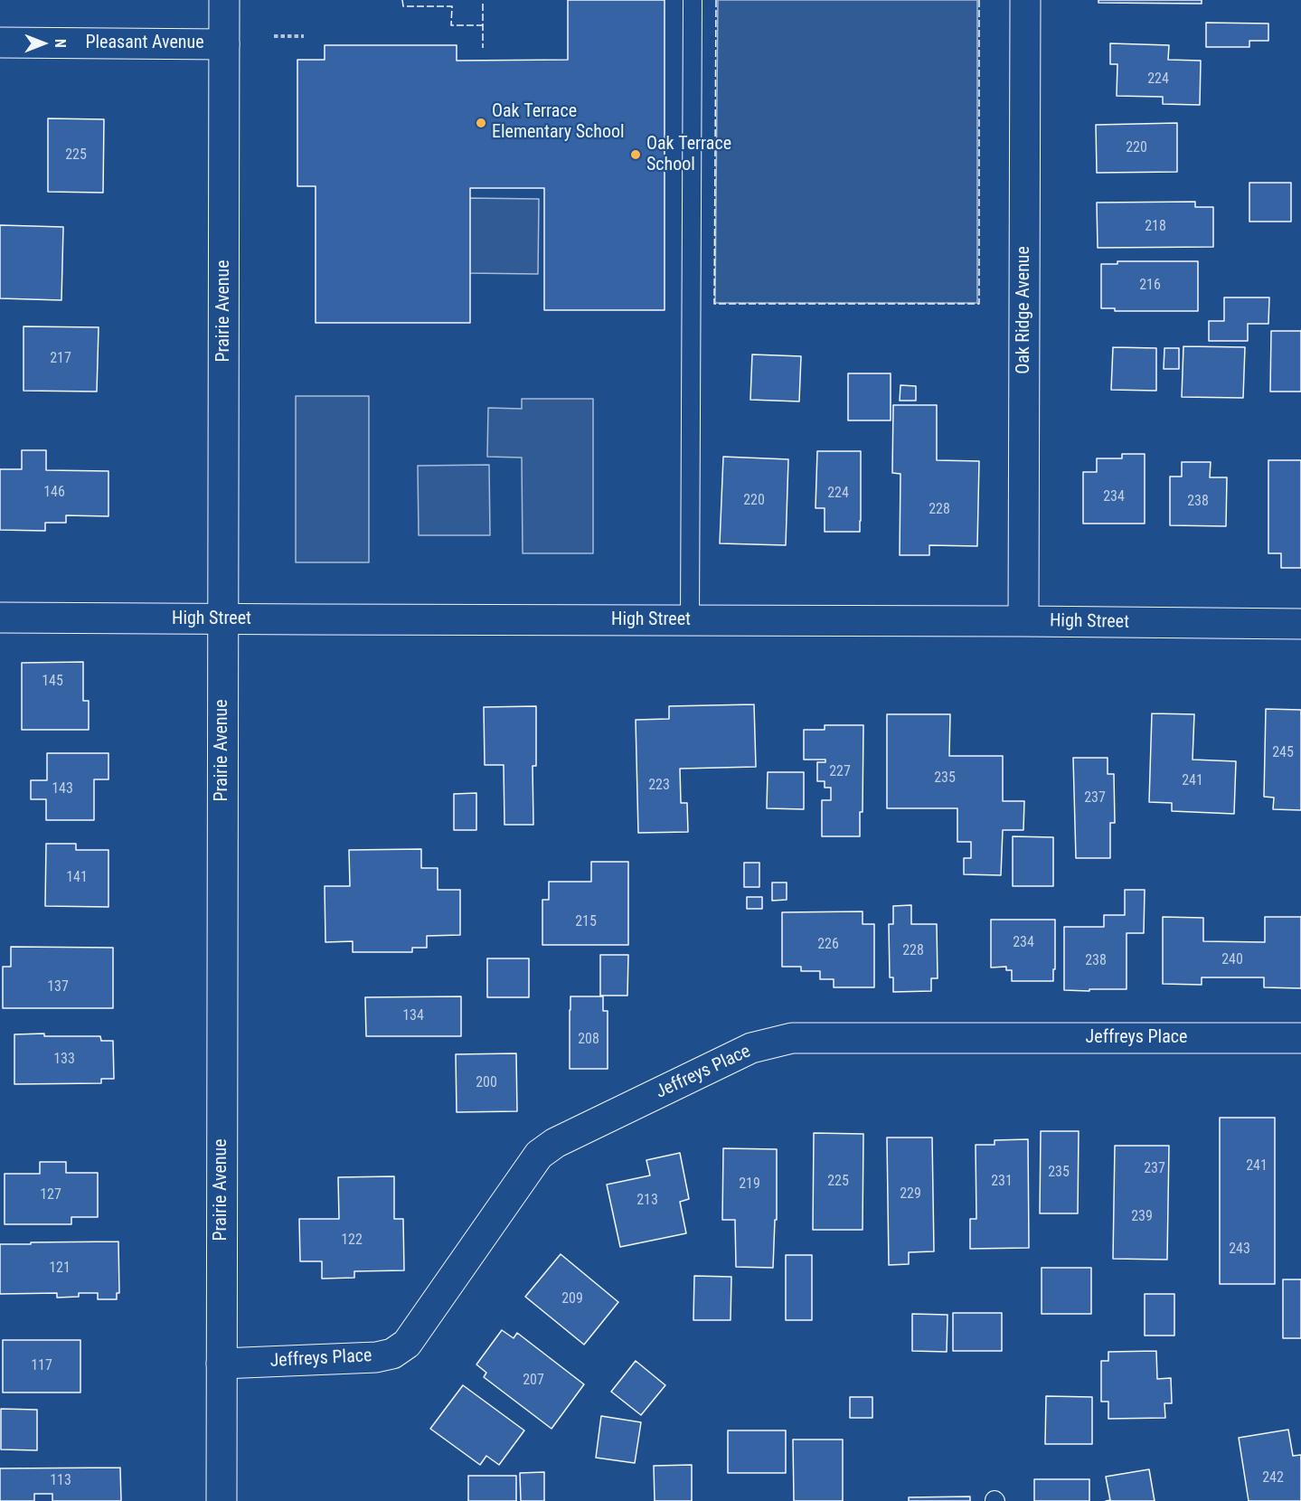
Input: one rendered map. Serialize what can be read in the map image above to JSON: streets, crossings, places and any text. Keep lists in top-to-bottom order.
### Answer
{
  "streets": {
    "street": [
      "Pleasant Avenue",
      "Oak Ridge Avenue",
      "Prairie Avenue",
      "High Street",
      "Jeffreys Place"
    ]
  },
  "crossings": [
    ["Pleasant Avenue", "Prairie Avenue"],
    ["Oak Ridge Avenue", "High Street"],
    ["Prairie Avenue", "High Street"],
    ["Prairie Avenue", "Jeffreys Place"]
  ],
  "places": ["Oak Terrace Elementary School", "Oak Terrace School"],
  "house_numbers": [
    "224",
    "220",
    "225",
    "218",
    "216",
    "217",
    "146",
    "224",
    "234",
    "220",
    "238",
    "228",
    "145",
    "245",
    "227",
    "235",
    "241",
    "223",
    "143",
    "237",
    "141",
    "215",
    "234",
    "226",
    "228",
    "240",
    "238",
    "137",
    "134",
    "208",
    "133",
    "200",
    "241",
    "237",
    "235",
    "225",
    "231",
    "219",
    "229",
    "127",
    "213",
    "239",
    "122",
    "243",
    "121",
    "209",
    "117",
    "207",
    "242",
    "113"
  ],
  "north": "right"
}
